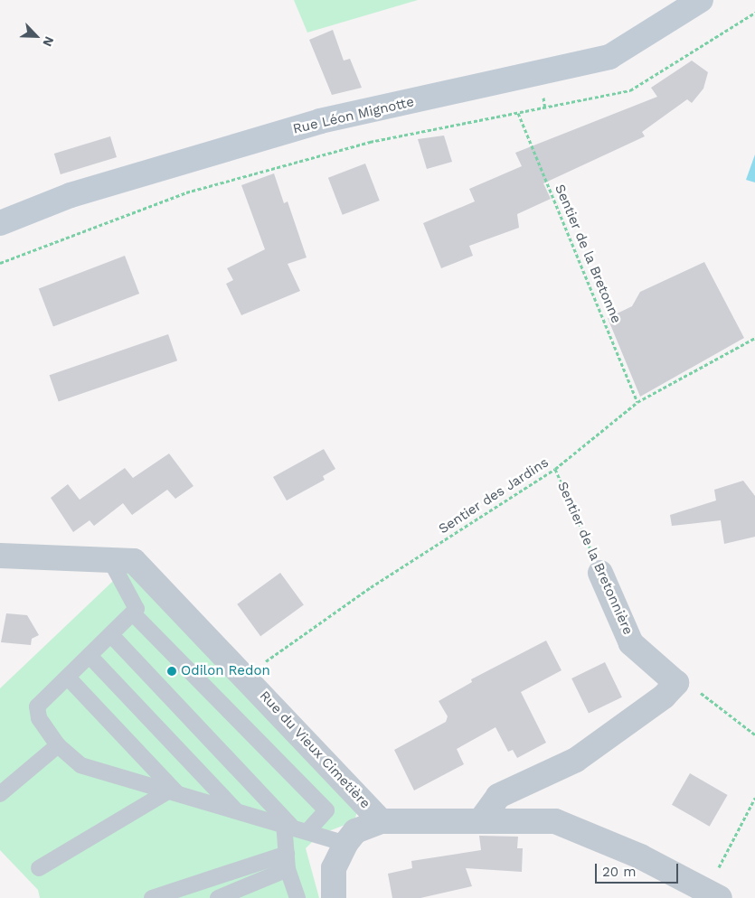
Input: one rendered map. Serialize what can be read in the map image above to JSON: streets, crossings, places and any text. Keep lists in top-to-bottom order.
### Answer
{
  "streets": {
    "main road": ["Rue Léon Mignotte"],
    "street": ["Sentier de la Bretonnière", "Rue du Vieux Cimetière"],
    "path": ["Sentier de la Bretonne", "Sentier des Jardins"]
  },
  "crossings": [
    ["Sentier de la Bretonne", "Sentier des Jardins"],
    ["Sentier des Jardins", "Sentier de la Bretonnière"],
    ["Sentier des Jardins", "Rue du Vieux Cimetière"]
  ],
  "places": ["Odilon Redon"],
  "scale_bar": "20 m",
  "north": "bottom right"
}
